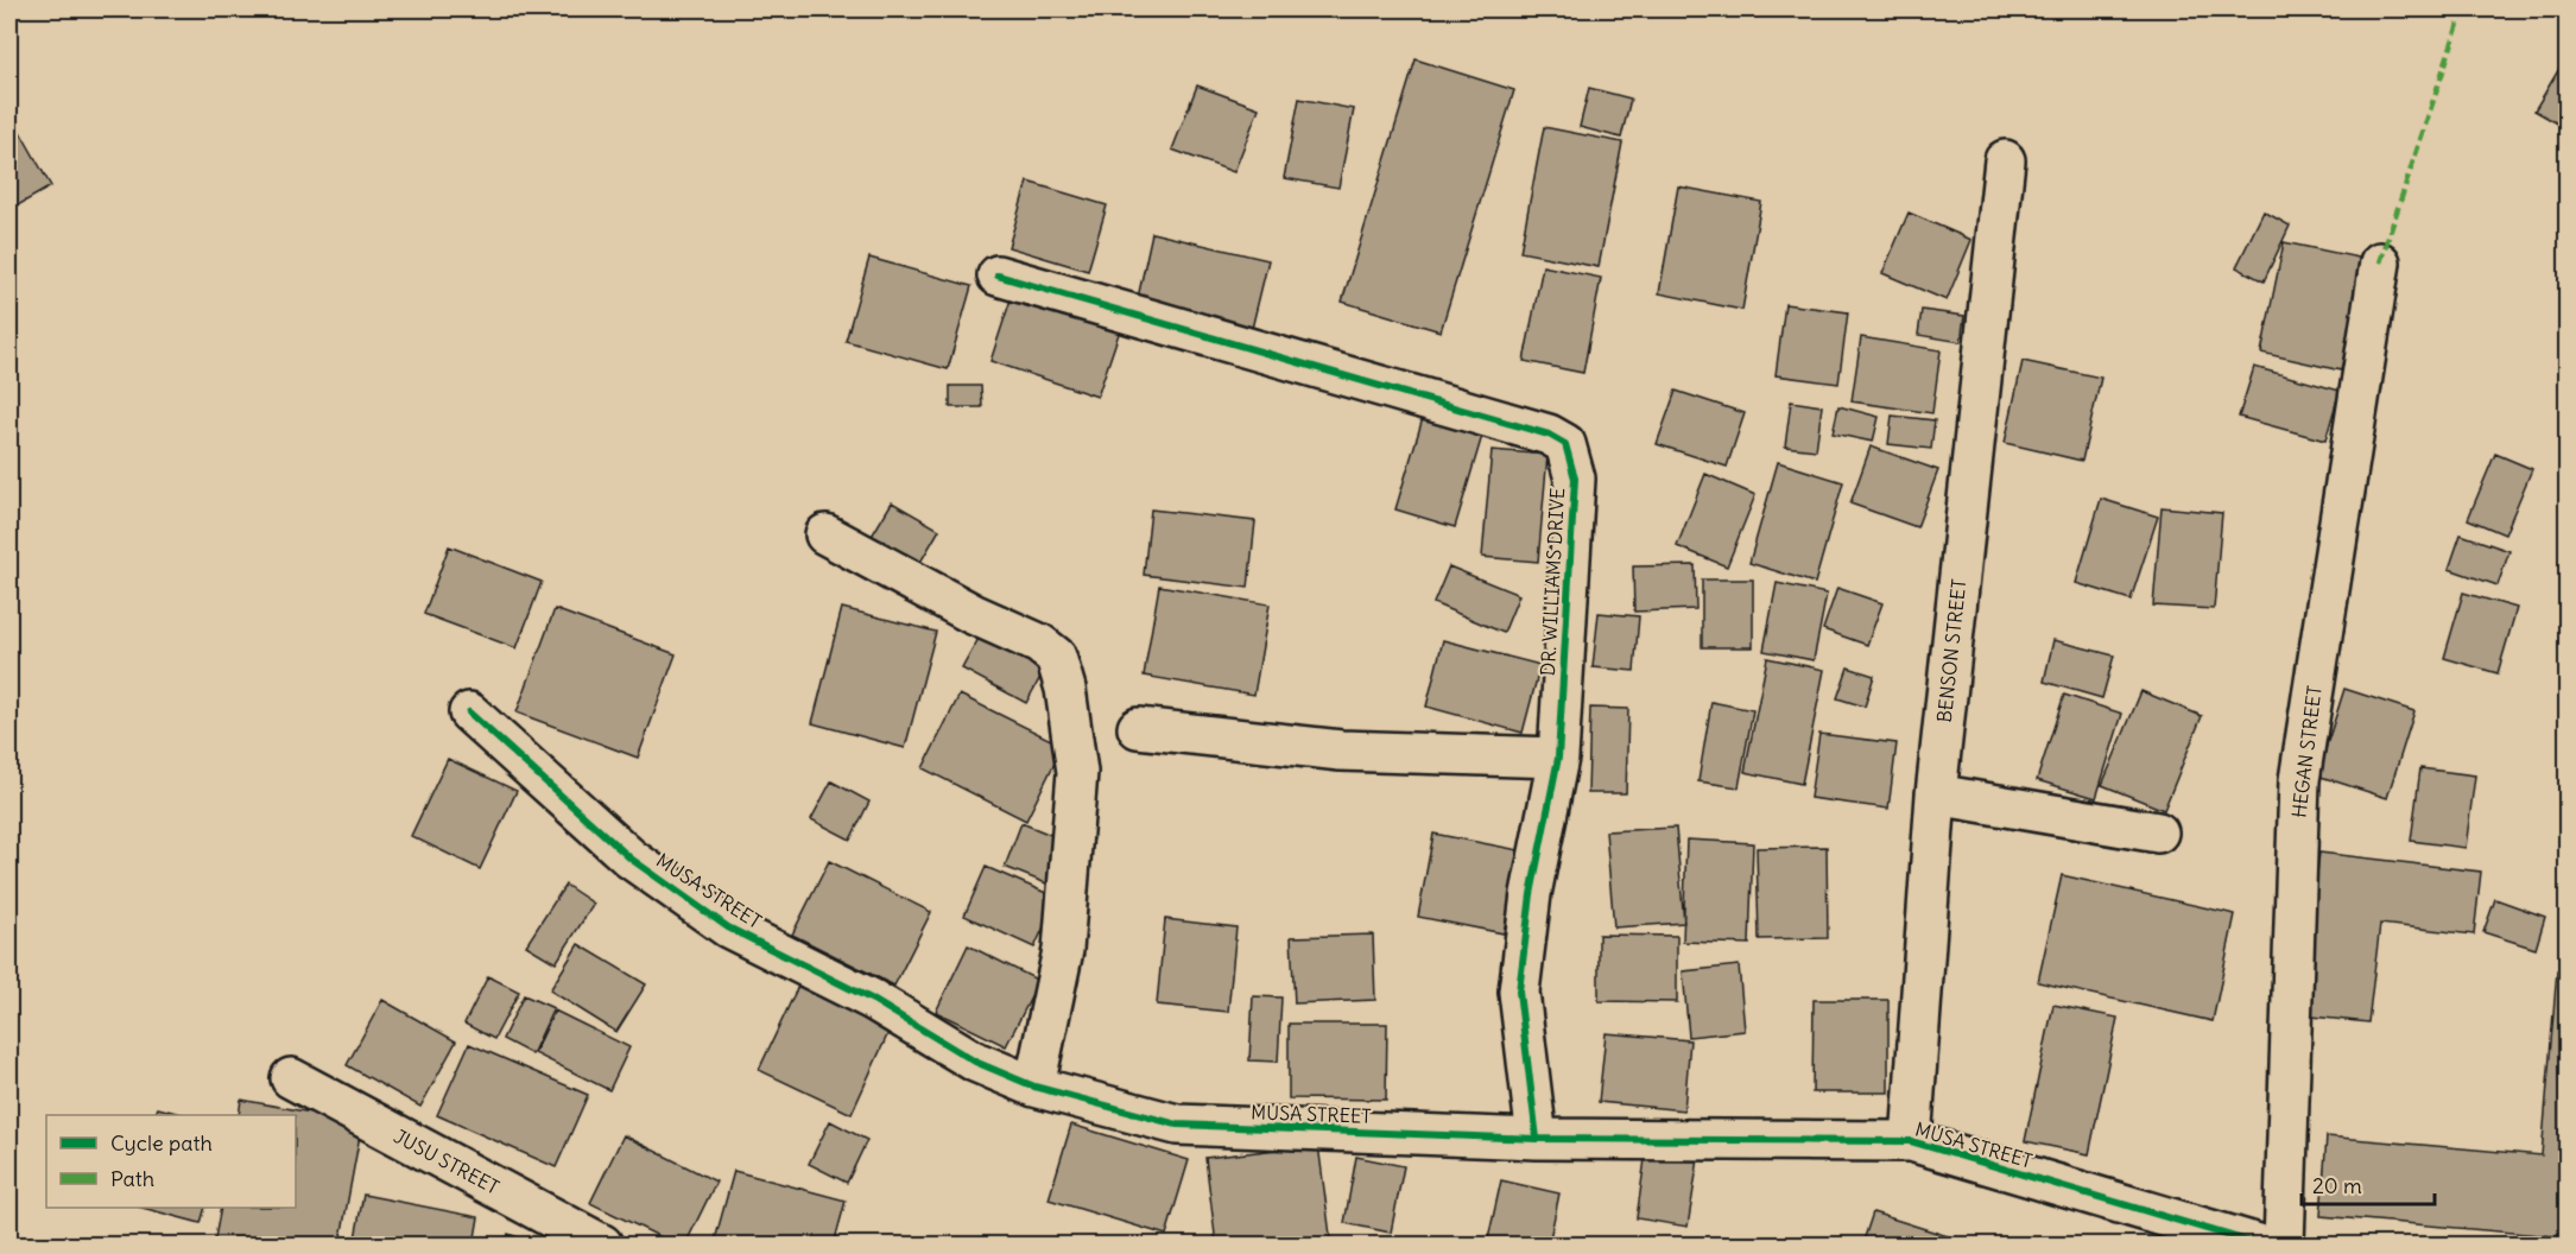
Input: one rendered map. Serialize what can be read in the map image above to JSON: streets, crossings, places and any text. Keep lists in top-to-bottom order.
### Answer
{
  "streets": {
    "street": [
      "DR. WILLIAMS DRIVE",
      "BENSON STREET",
      "HEGAN STREET",
      "MUSA STREET",
      "JUSU STREET"
    ]
  },
  "crossings": [
    ["DR. WILLIAMS DRIVE", "MUSA STREET"],
    ["BENSON STREET", "MUSA STREET"]
  ],
  "legend": ["Cycle path", "Path"],
  "scale_bar": "20 m"
}
